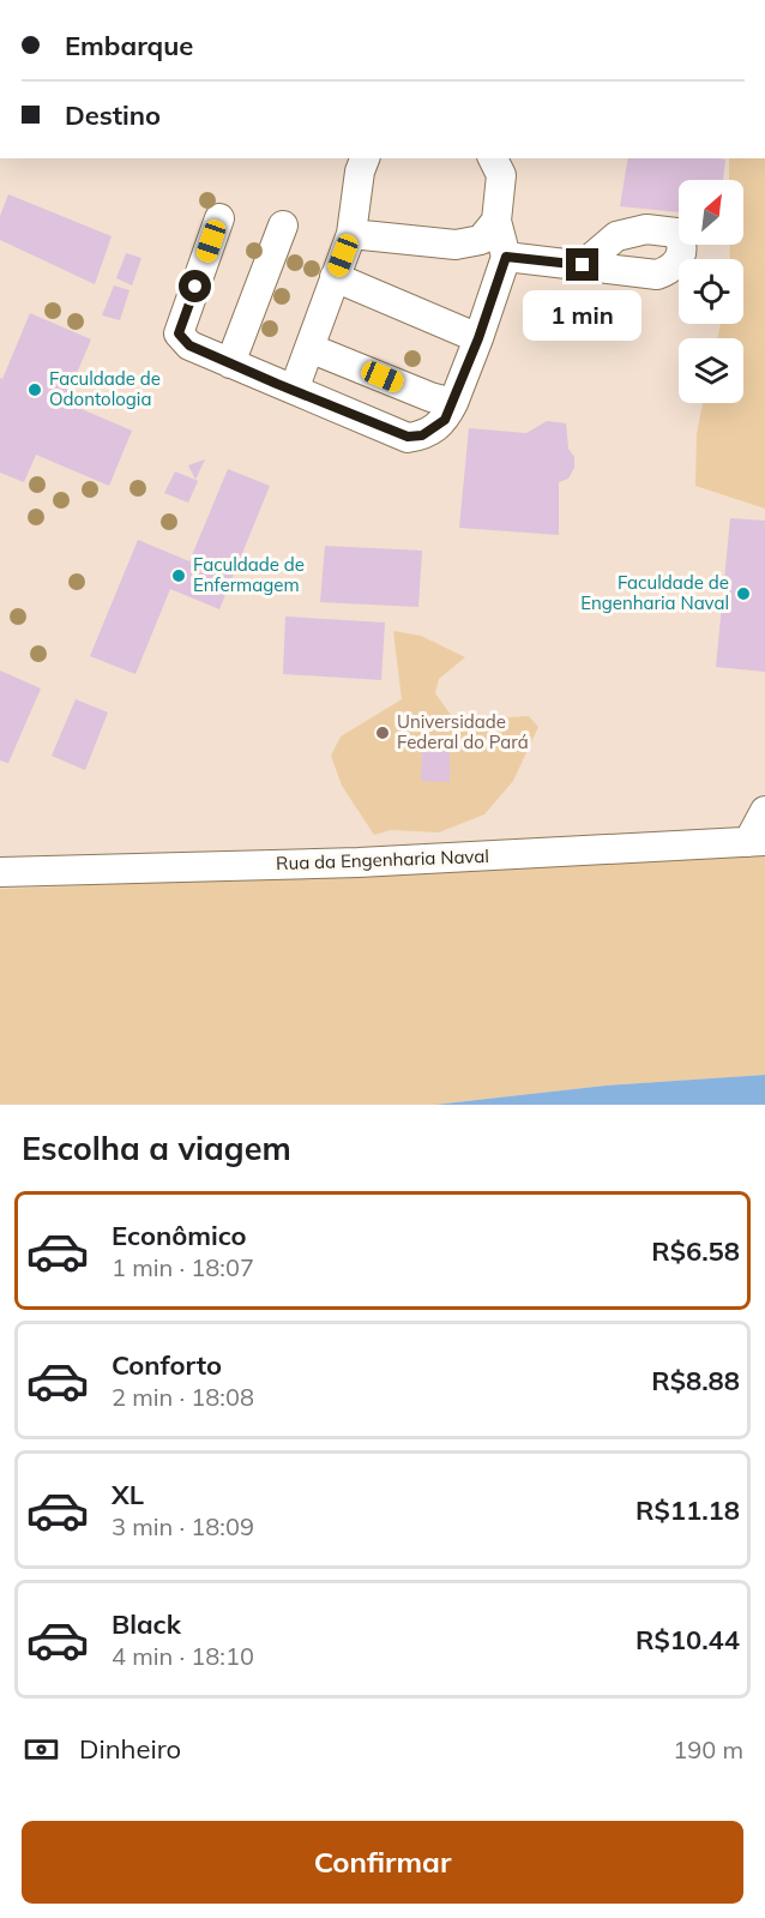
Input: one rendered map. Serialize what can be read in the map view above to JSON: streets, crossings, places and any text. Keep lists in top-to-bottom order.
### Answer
{
  "streets": {
    "lane": ["Rua da Engenharia Naval"]
  },
  "places": [
    "Faculdade de Odontologia",
    "Faculdade de Enfermagem",
    "Faculdade de Engenharia Naval",
    "Universidade Federal do Pará"
  ],
  "north": "top right",
  "page": {
    "banner": ["Embarque", "Destino"],
    "bubble": "1 min",
    "heading": "Escolha a viagem",
    "list": [
      {
        "name": "Econômico",
        "note": "1 min · 18:07",
        "value": "R$6.58"
      },
      {
        "name": "Conforto",
        "note": "2 min · 18:08",
        "value": "R$8.88"
      },
      {
        "name": "XL",
        "note": "3 min · 18:09",
        "value": "R$11.18"
      },
      {
        "name": "Black",
        "note": "4 min · 18:10",
        "value": "R$10.44"
      }
    ],
    "pay": ["Dinheiro", "190 m"],
    "buttons": "Confirmar"
  }
}
